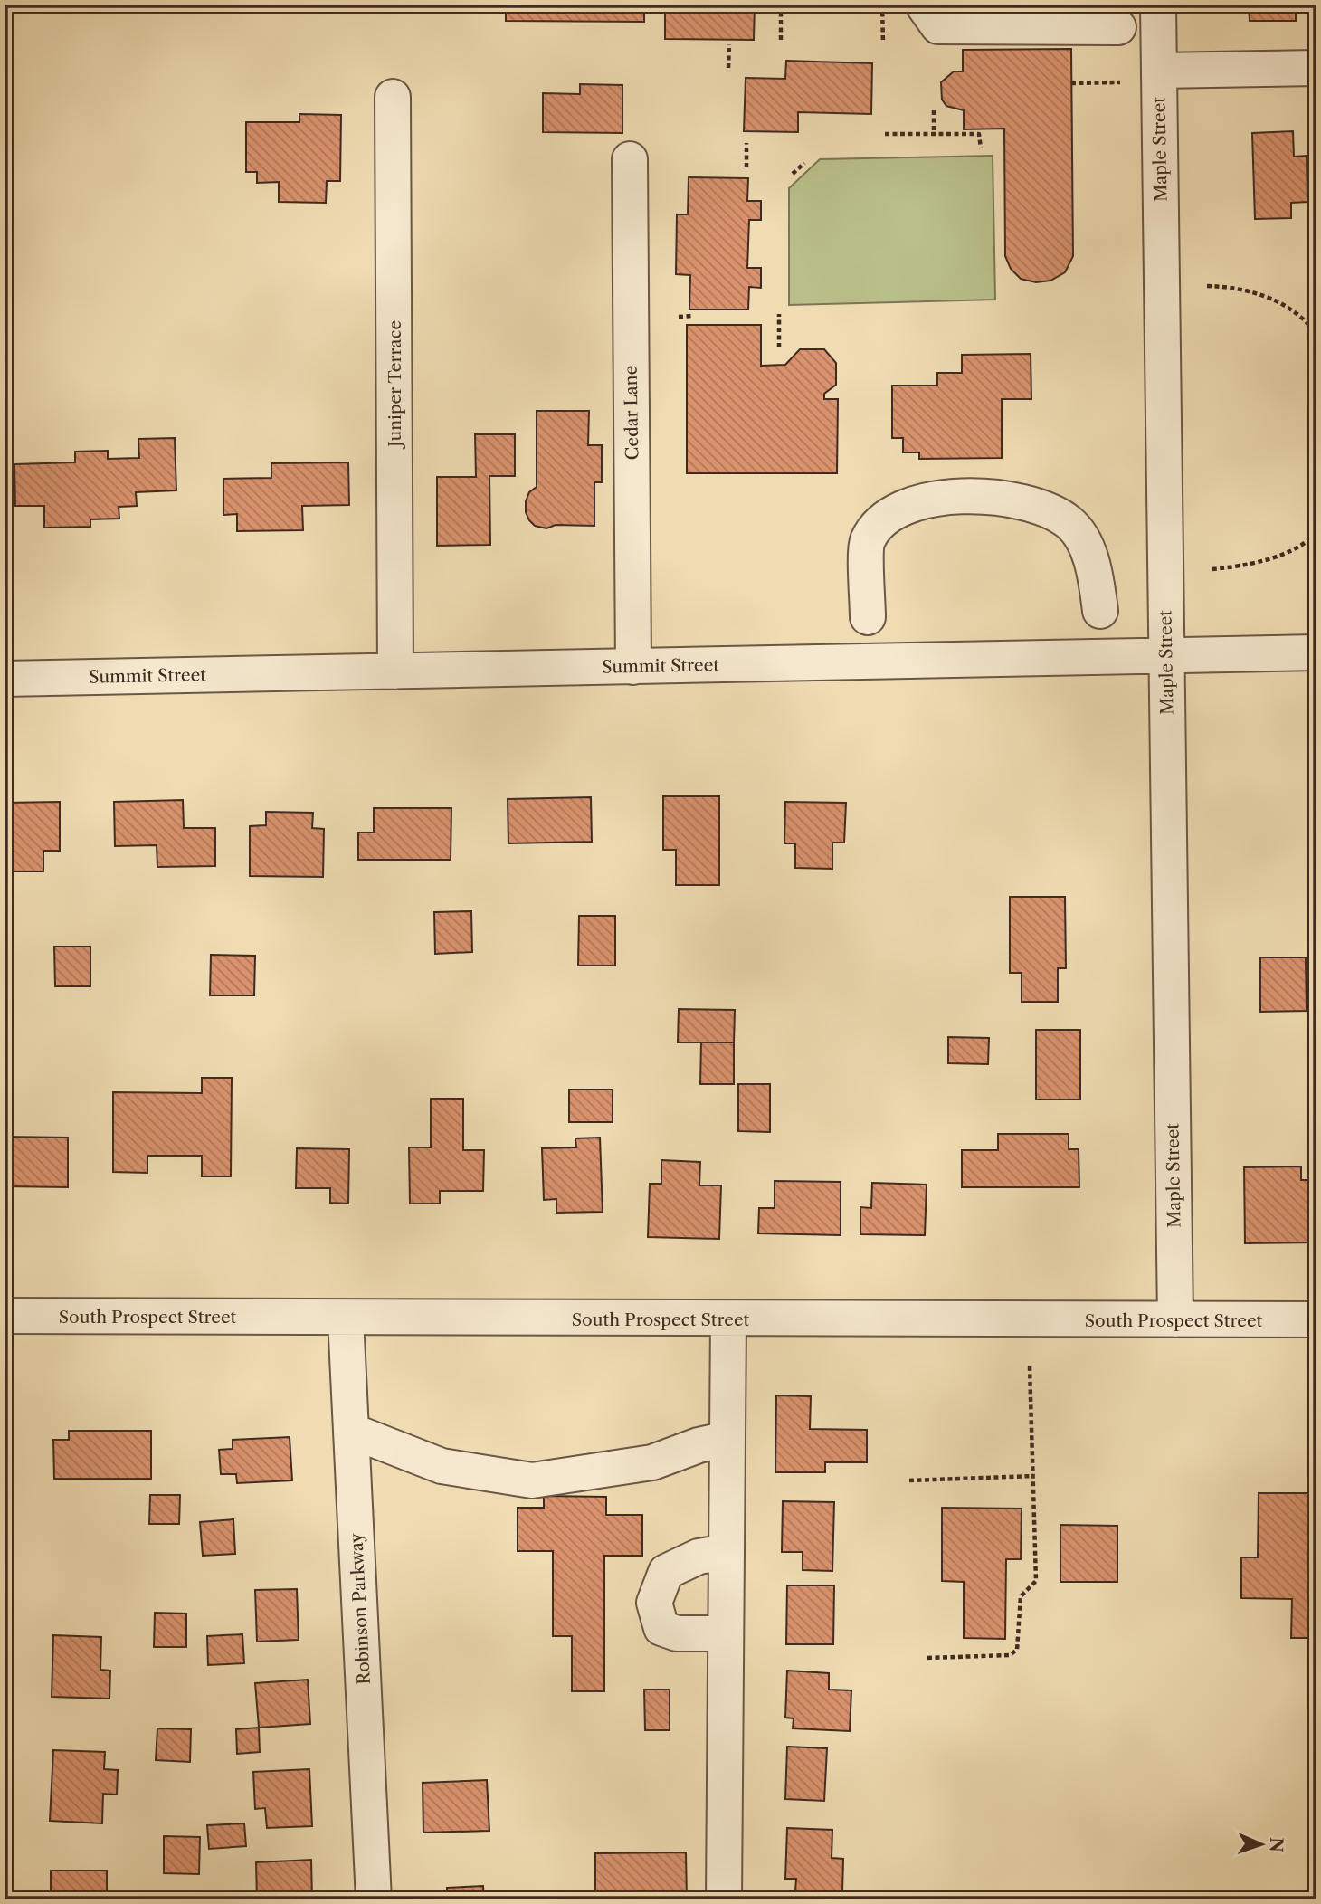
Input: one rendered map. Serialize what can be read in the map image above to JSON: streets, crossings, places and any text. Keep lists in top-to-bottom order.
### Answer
{
  "streets": {
    "street": [
      "Maple Street",
      "Juniper Terrace",
      "Cedar Lane",
      "Summit Street",
      "South Prospect Street",
      "Robinson Parkway"
    ]
  },
  "crossings": [
    ["Maple Street", "Summit Street"],
    ["Maple Street", "South Prospect Street"],
    ["Juniper Terrace", "Summit Street"],
    ["Cedar Lane", "Summit Street"],
    ["South Prospect Street", "Robinson Parkway"]
  ],
  "north": "right"
}
